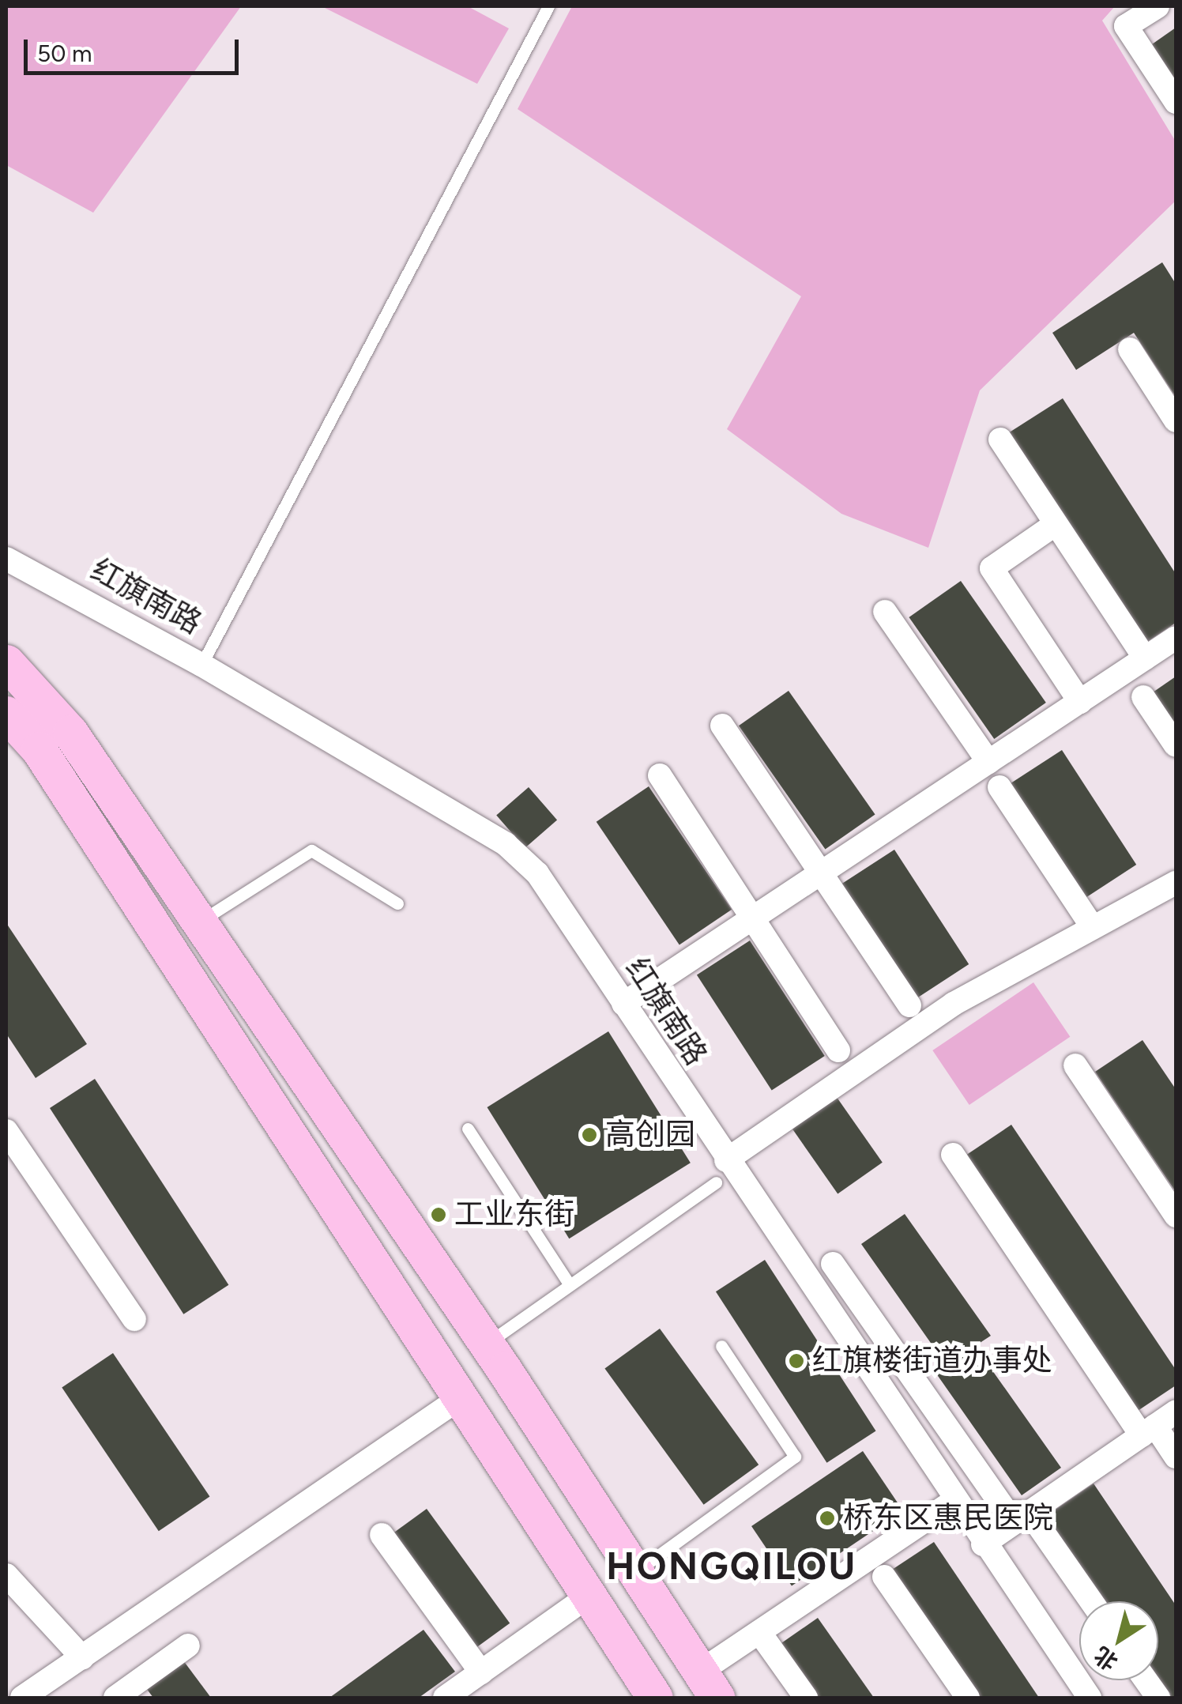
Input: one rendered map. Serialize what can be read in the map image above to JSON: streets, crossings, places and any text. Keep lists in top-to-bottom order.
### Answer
{
  "streets": {
    "street": ["红旗南路"]
  },
  "districts": ["HONGQILOU"],
  "places": [
    "高创园",
    "工业东街",
    "红旗楼街道办事处",
    "桥东区惠民医院"
  ],
  "scale_bar": "50 m",
  "north": "bottom left"
}
